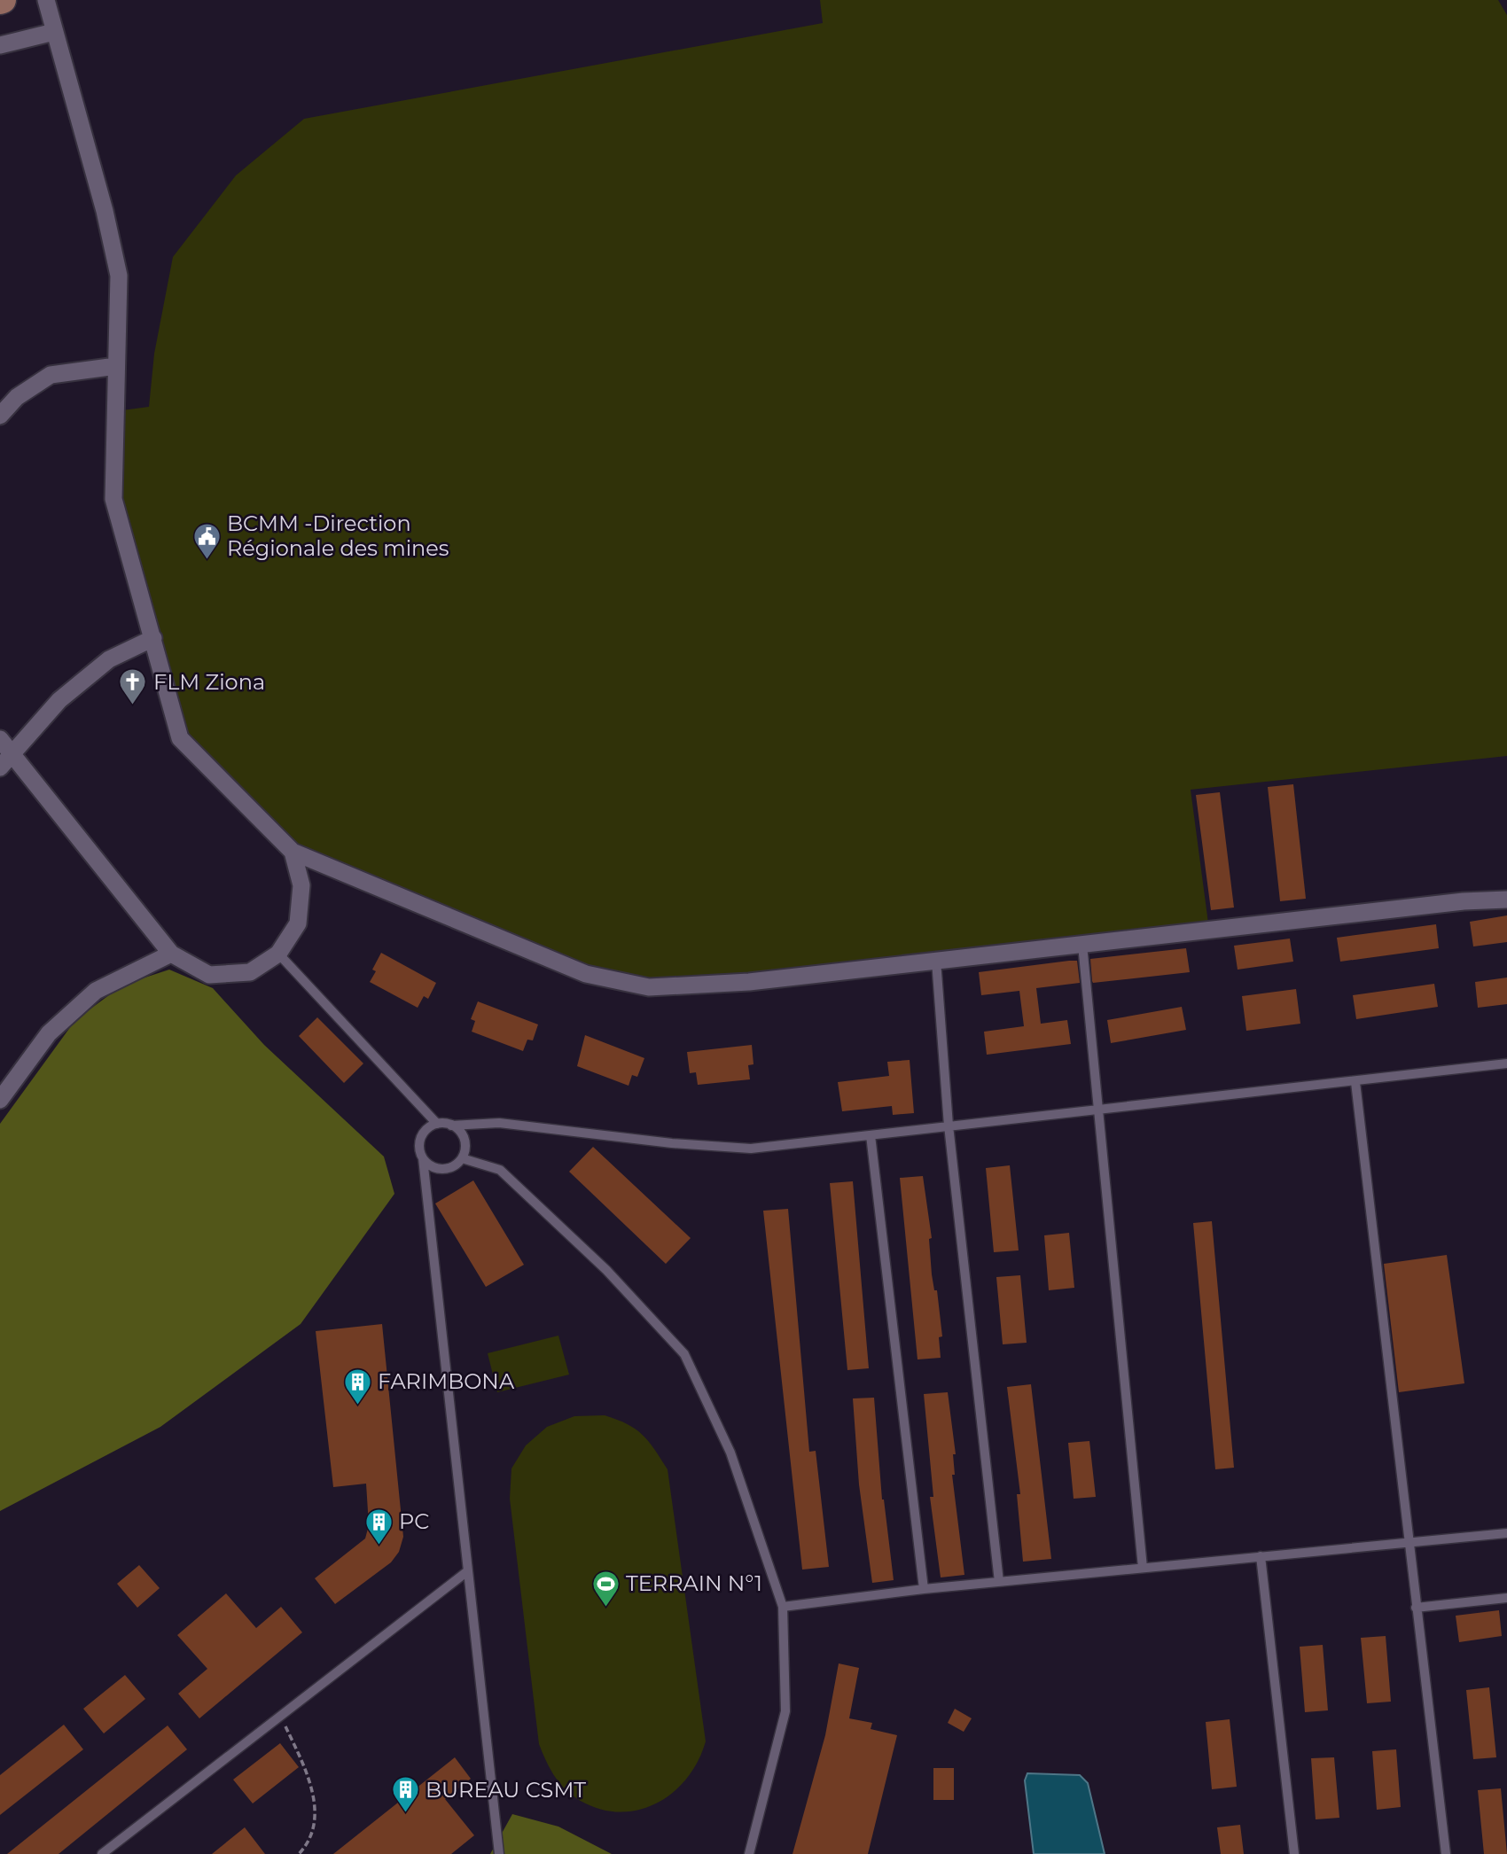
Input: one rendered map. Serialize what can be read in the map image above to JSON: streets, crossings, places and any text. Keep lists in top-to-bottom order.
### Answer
{
  "places": {
    "public building": ["BCMM -Direction Régionale des mines"],
    "church": ["FLM Ziona"],
    "building": ["FARIMBONA", "PC", "BUREAU CSMT"],
    "sports": ["TERRAIN N°1"]
  }
}
